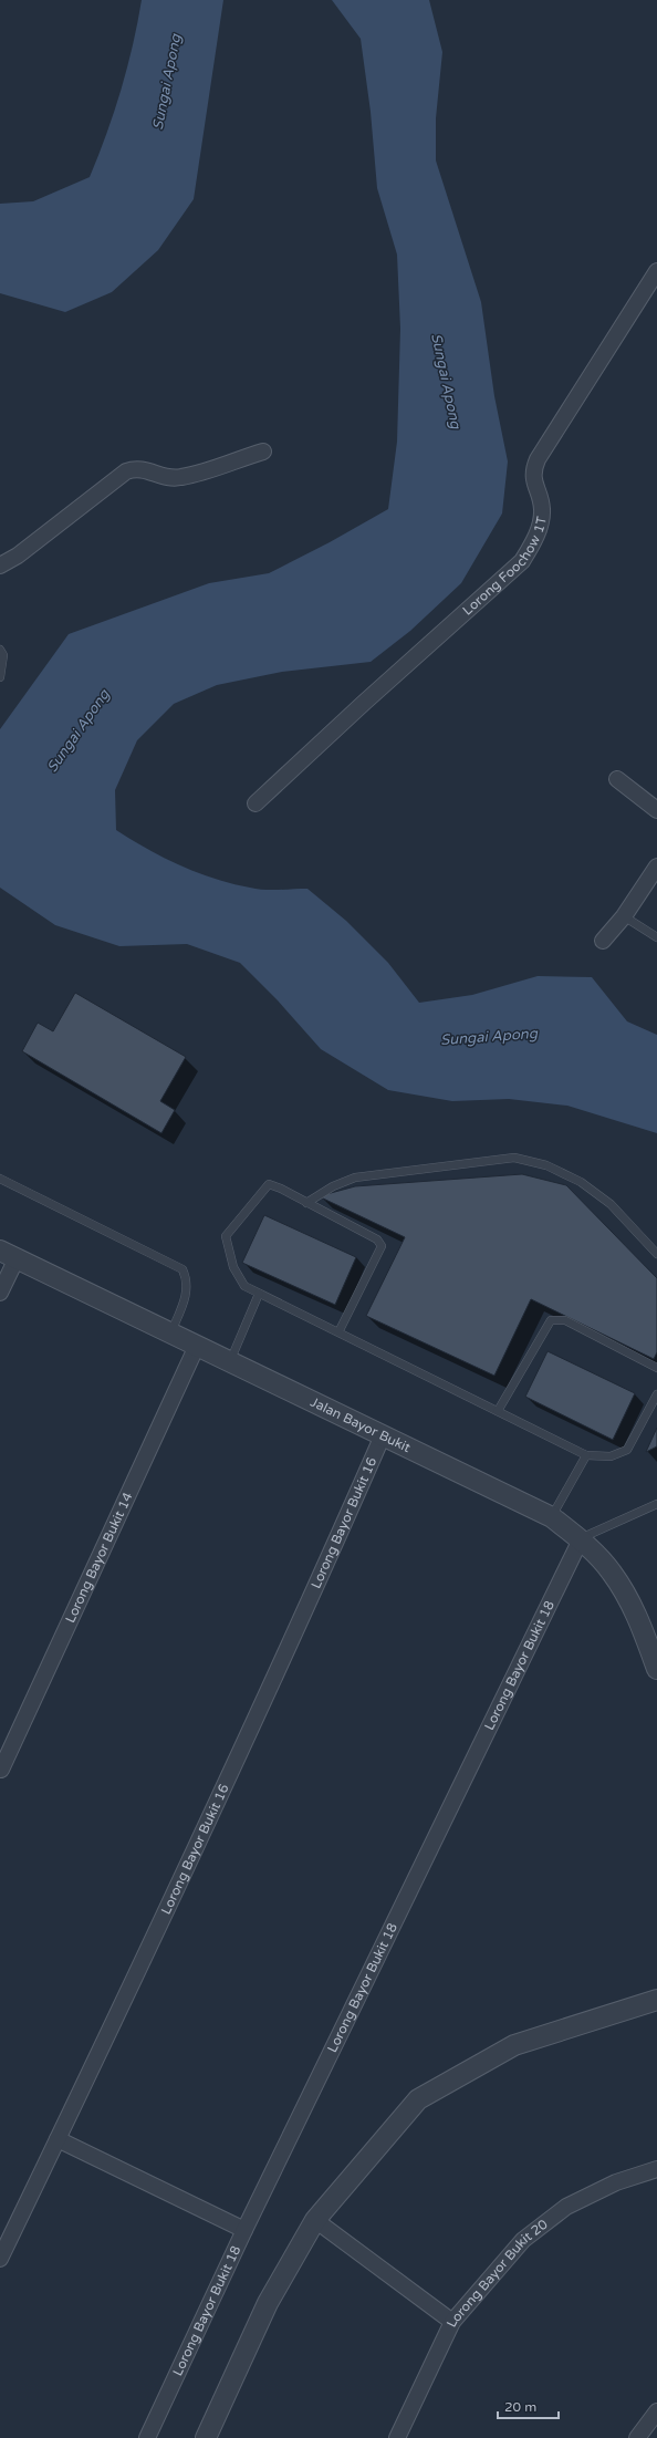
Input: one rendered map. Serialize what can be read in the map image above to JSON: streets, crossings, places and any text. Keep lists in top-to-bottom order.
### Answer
{
  "streets": {
    "street": [
      "Lorong Foochow 1T",
      "Jalan Bayor Bukit",
      "Lorong Bayor Bukit 16",
      "Lorong Bayor Bukit 14",
      "Lorong Bayor Bukit 18",
      "Lorong Bayor Bukit 20"
    ]
  },
  "crossings": [
    ["Jalan Bayor Bukit", "Lorong Bayor Bukit 16"],
    ["Jalan Bayor Bukit", "Lorong Bayor Bukit 14"],
    ["Jalan Bayor Bukit", "Lorong Bayor Bukit 18"]
  ],
  "water": ["Sungai Apong"],
  "scale_bar": "20 m"
}
